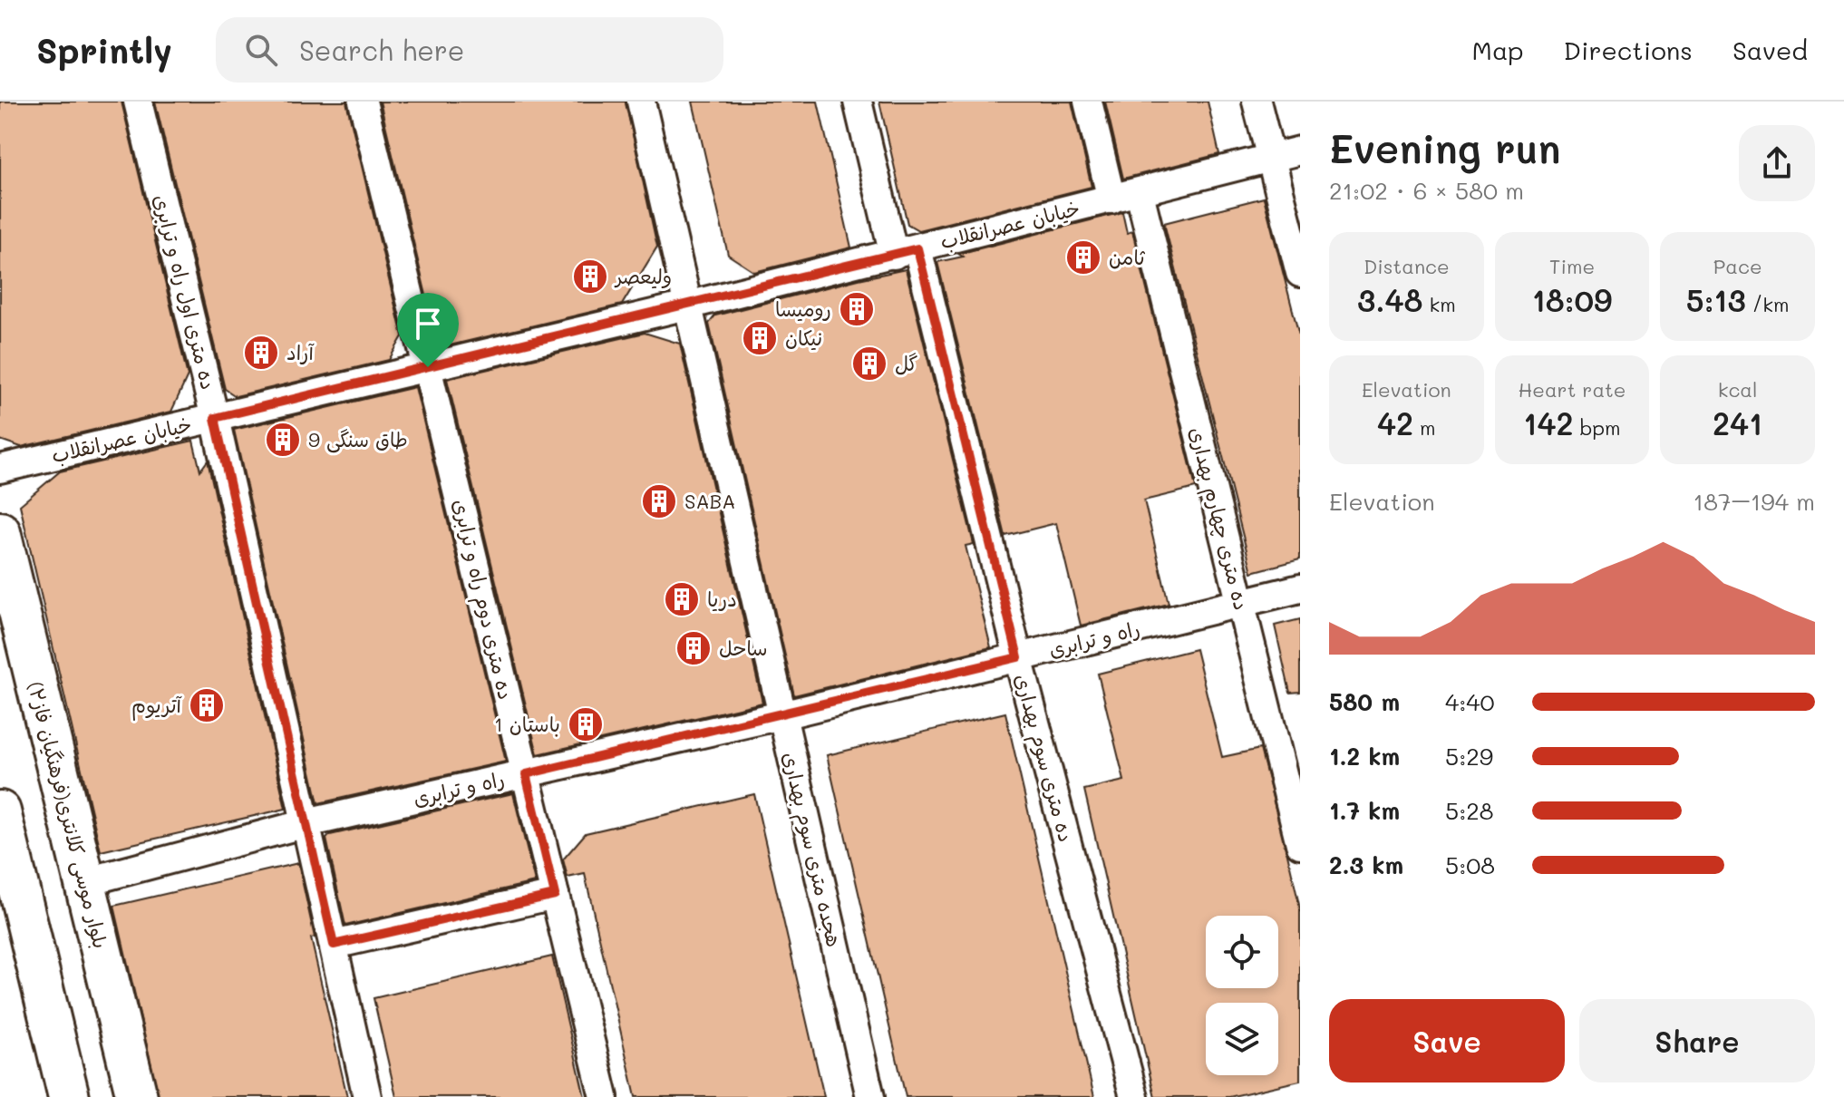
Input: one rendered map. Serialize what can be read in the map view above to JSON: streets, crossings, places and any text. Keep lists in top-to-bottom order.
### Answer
{
  "streets": {
    "main road": ["بلوار موسی کلانتری(فرهنگیان فاز۲)"],
    "street": [
      "خیابان عصرانقلاب",
      "ده متری اول راه و ترابری",
      "ده متری چهارم بهداری",
      "ده متری دوم راه و ترابری",
      "راه و ترابری",
      "ده متری سوم بهداری",
      "هجده متری سوم بهداری"
    ]
  },
  "crossings": [
    ["خیابان عصرانقلاب", "ده متری اول راه و ترابری"],
    ["خیابان عصرانقلاب", "ده متری چهارم بهداری"],
    ["خیابان عصرانقلاب", "ده متری دوم راه و ترابری"],
    ["خیابان عصرانقلاب", "ده متری سوم بهداری"],
    ["خیابان عصرانقلاب", "هجده متری سوم بهداری"],
    ["ده متری اول راه و ترابری", "راه و ترابری"],
    ["ده متری چهارم بهداری", "راه و ترابری"],
    ["ده متری دوم راه و ترابری", "راه و ترابری"],
    ["راه و ترابری", "ده متری سوم بهداری"],
    ["راه و ترابری", "بلوار موسی کلانتری(فرهنگیان فاز۲)"],
    ["راه و ترابری", "هجده متری سوم بهداری"]
  ],
  "places": {
    "building": [
      "ثامن",
      "ولیعصر",
      "رومیسا",
      "نیکان",
      "آراد",
      "گل",
      "طاق سنگی 9",
      "SABA",
      "دریا",
      "ساحل",
      "آتریوم",
      "باستان 1"
    ]
  },
  "page": {
    "header": "Sprintly",
    "search": "Search here",
    "nav": ["Map", "Directions", "Saved"],
    "heading": ["Evening run", "21:02 · 6 × 580 m"],
    "stats": [
      ["Distance", "3.48 km"],
      ["Time", "18:09"],
      ["Pace", "5:13 /km"],
      ["Elevation", "42 m"],
      ["Heart rate", "142 bpm"],
      ["kcal", "241"]
    ],
    "chart": ["Elevation", "187–194 m"],
    "list": [
      {
        "name": "580 m",
        "note": "4:40"
      },
      {
        "name": "1.2 km",
        "note": "5:29"
      },
      {
        "name": "1.7 km",
        "note": "5:28"
      },
      {
        "name": "2.3 km",
        "note": "5:08"
      }
    ],
    "buttons": ["Save", "Share"]
  }
}
